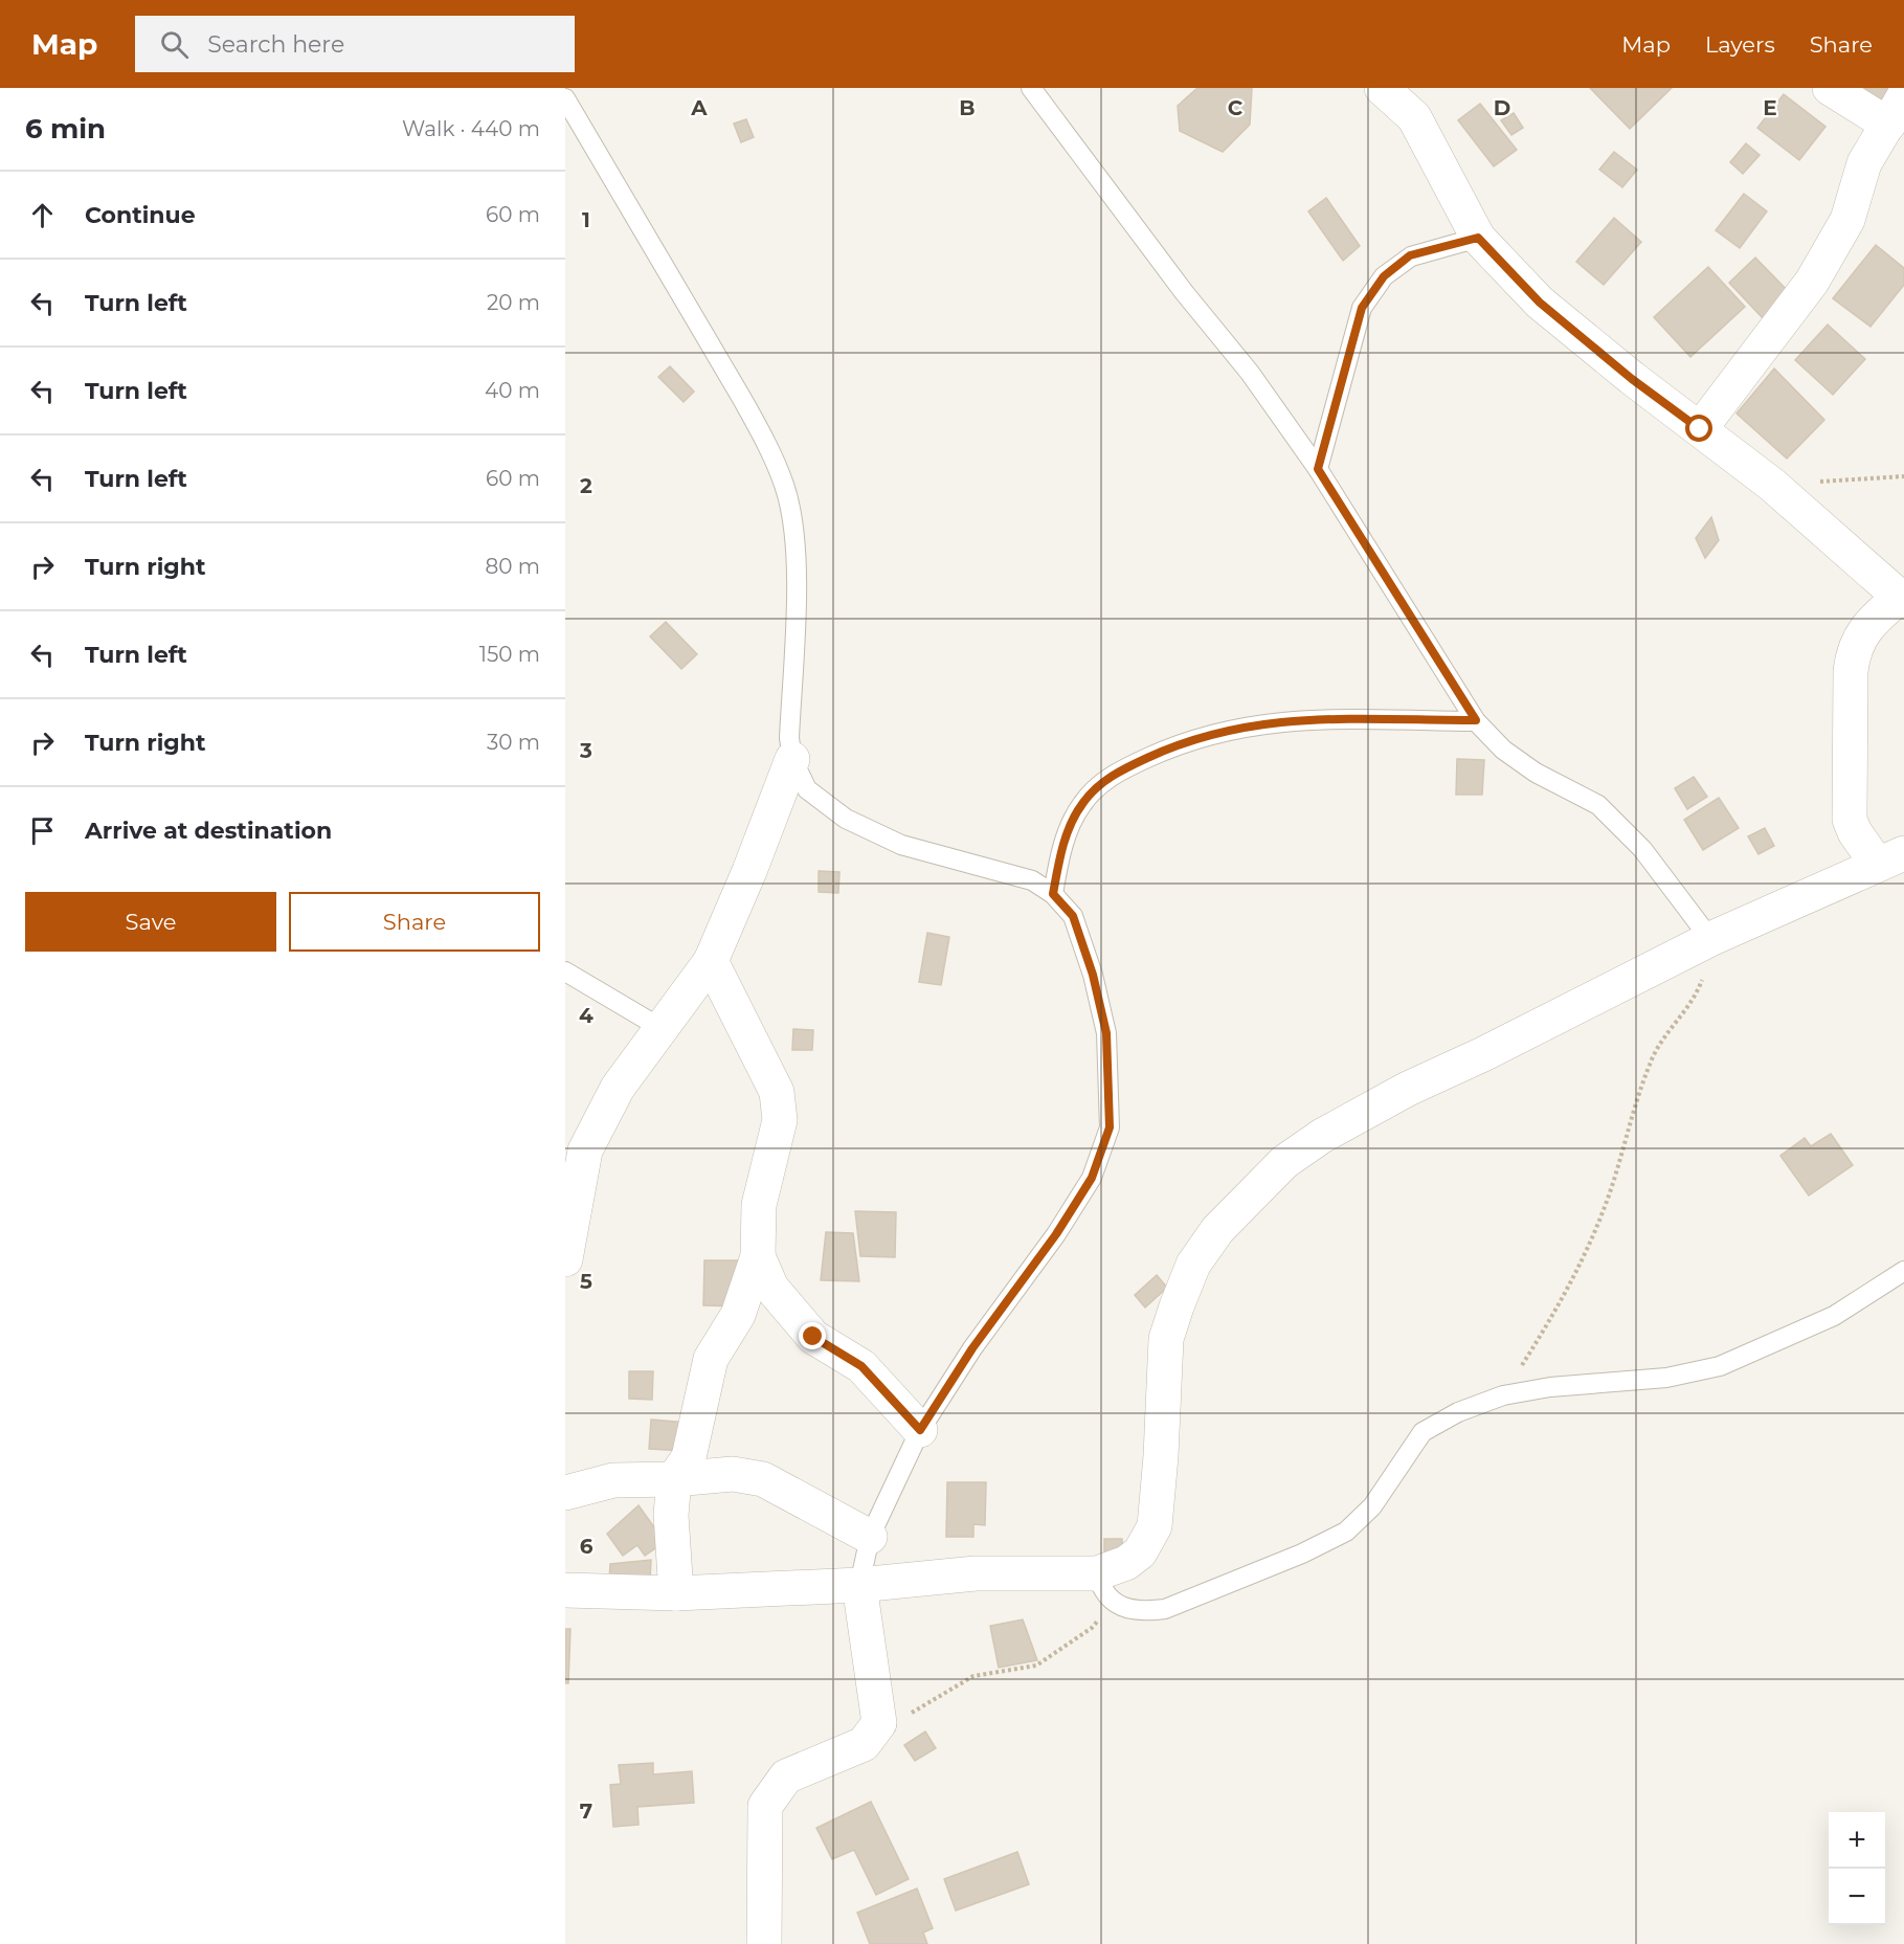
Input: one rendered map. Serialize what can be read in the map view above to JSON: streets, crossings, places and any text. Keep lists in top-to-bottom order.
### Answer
{
  "page": {
    "header": "Map",
    "search": "Search here",
    "nav": ["Map", "Layers", "Share"],
    "heading": ["6 min", "Walk · 440 m"],
    "list": [
      ["Continue", "60 m"],
      ["Turn left", "20 m"],
      ["Turn left", "40 m"],
      ["Turn left", "60 m"],
      ["Turn right", "80 m"],
      ["Turn left", "150 m"],
      ["Turn right", "30 m"],
      "Arrive at destination"
    ],
    "buttons": ["Save", "Share"],
    "map_buttons": ["+", "−"]
  },
  "grid": {
    "columns": [
      "A",
      "B",
      "C",
      "D",
      "E"
    ],
    "rows": [
      "1",
      "2",
      "3",
      "4",
      "5",
      "6",
      "7"
    ]
  }
}
